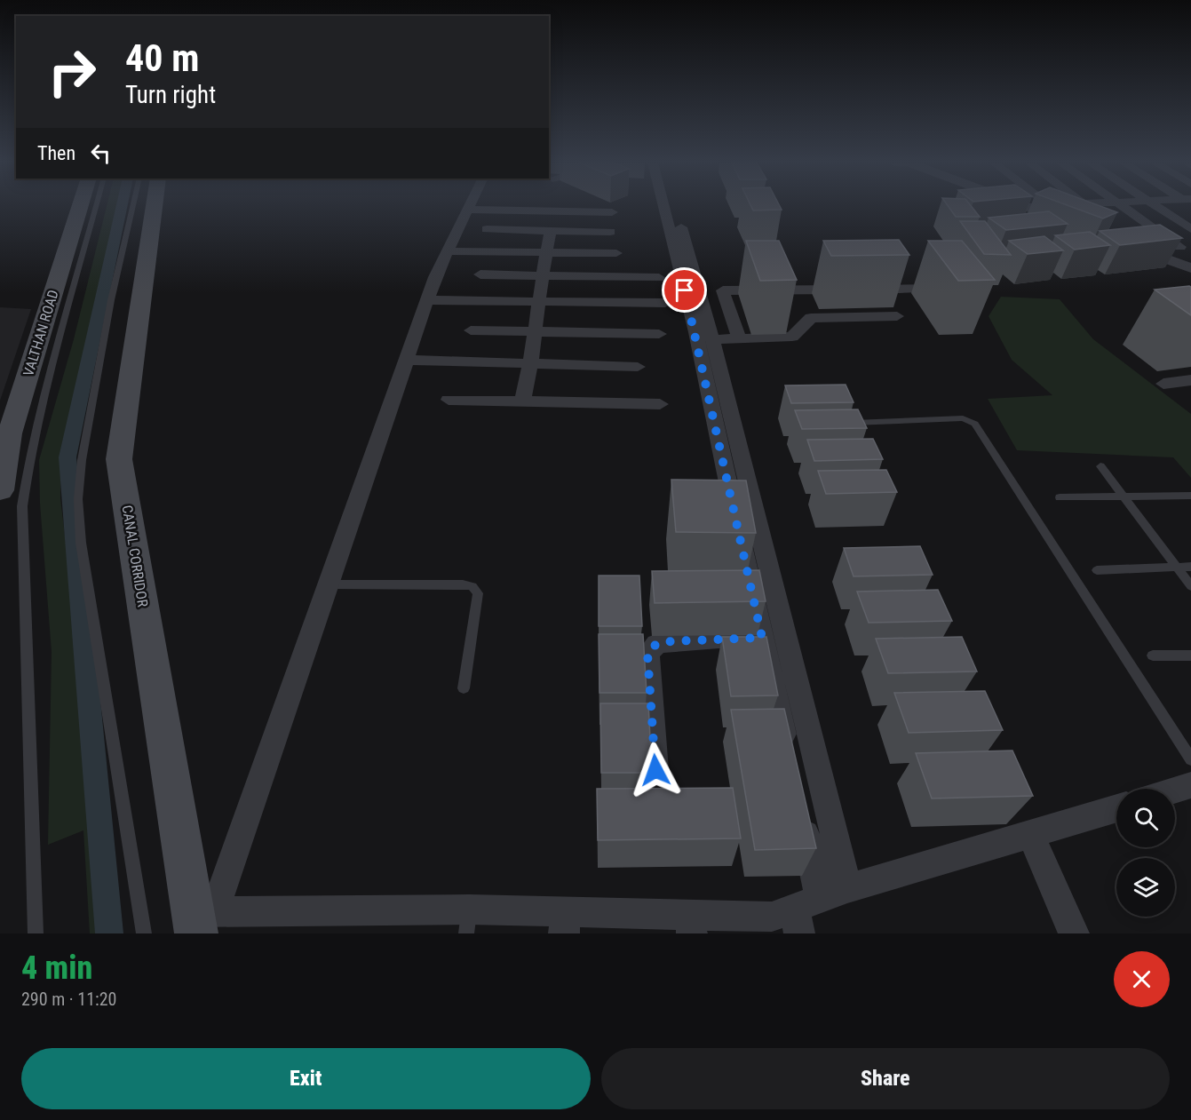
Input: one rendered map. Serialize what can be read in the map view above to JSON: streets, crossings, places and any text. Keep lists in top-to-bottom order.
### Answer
{
  "streets": {
    "main road": ["VALTHAN ROAD", "CANAL CORRIDOR"]
  },
  "page": {
    "turn": ["40 m", "Turn right"],
    "then": "Then",
    "heading": ["4 min", "290 m · 11:20"],
    "buttons": ["Exit", "Share"]
  }
}
